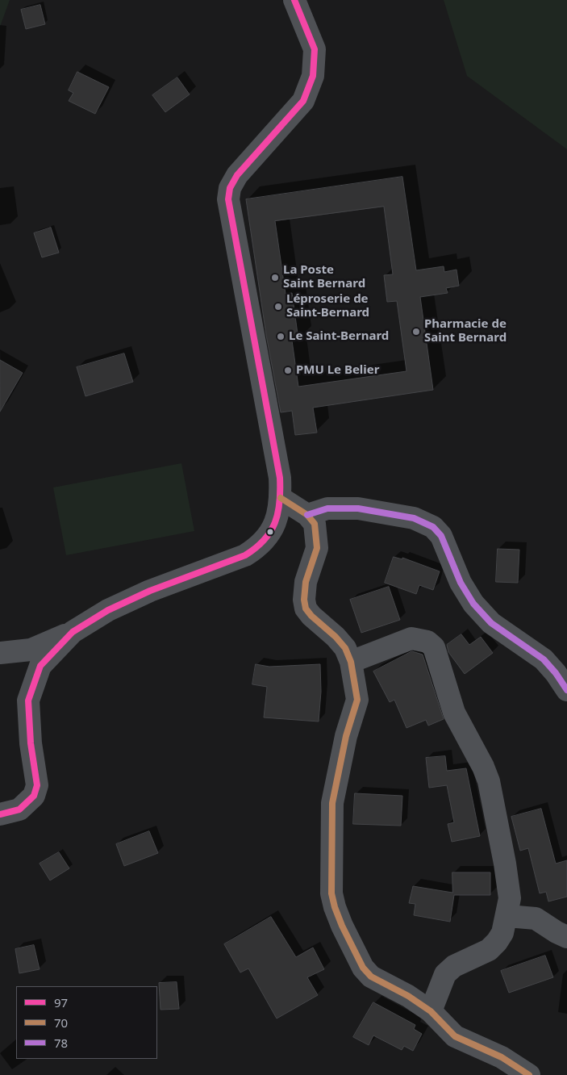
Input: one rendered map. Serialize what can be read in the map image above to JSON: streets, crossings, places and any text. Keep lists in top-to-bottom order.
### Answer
{
  "places": [
    "La Poste Saint Bernard",
    "Léproserie de Saint-Bernard",
    "Pharmacie de Saint Bernard",
    "Le Saint-Bernard",
    "PMU Le Belier"
  ],
  "lines": ["transit line 97", "transit line 70", "transit line 78"],
  "legend": ["97", "70", "78"]
}
